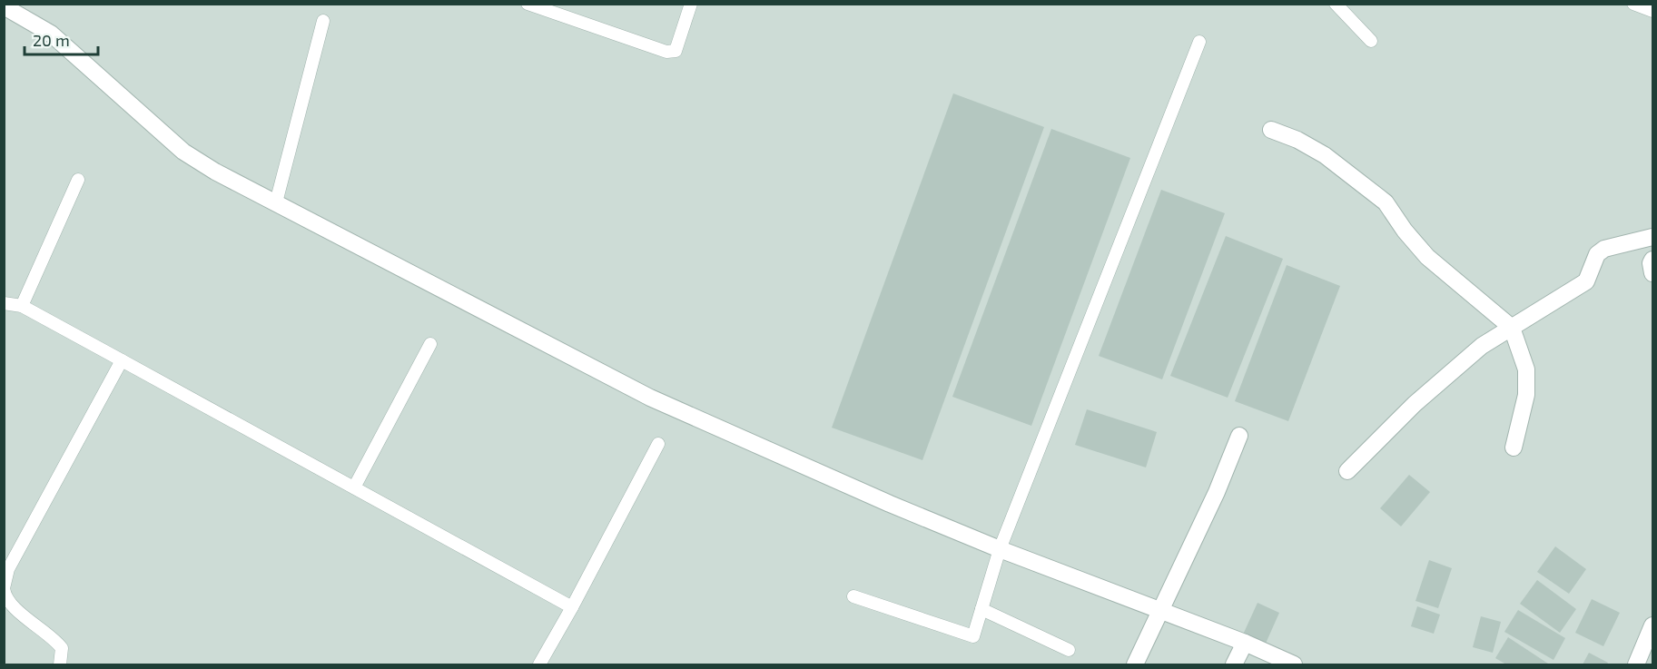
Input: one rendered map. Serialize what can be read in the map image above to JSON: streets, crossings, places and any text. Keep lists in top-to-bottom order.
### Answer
{
  "scale_bar": "20 m"
}
